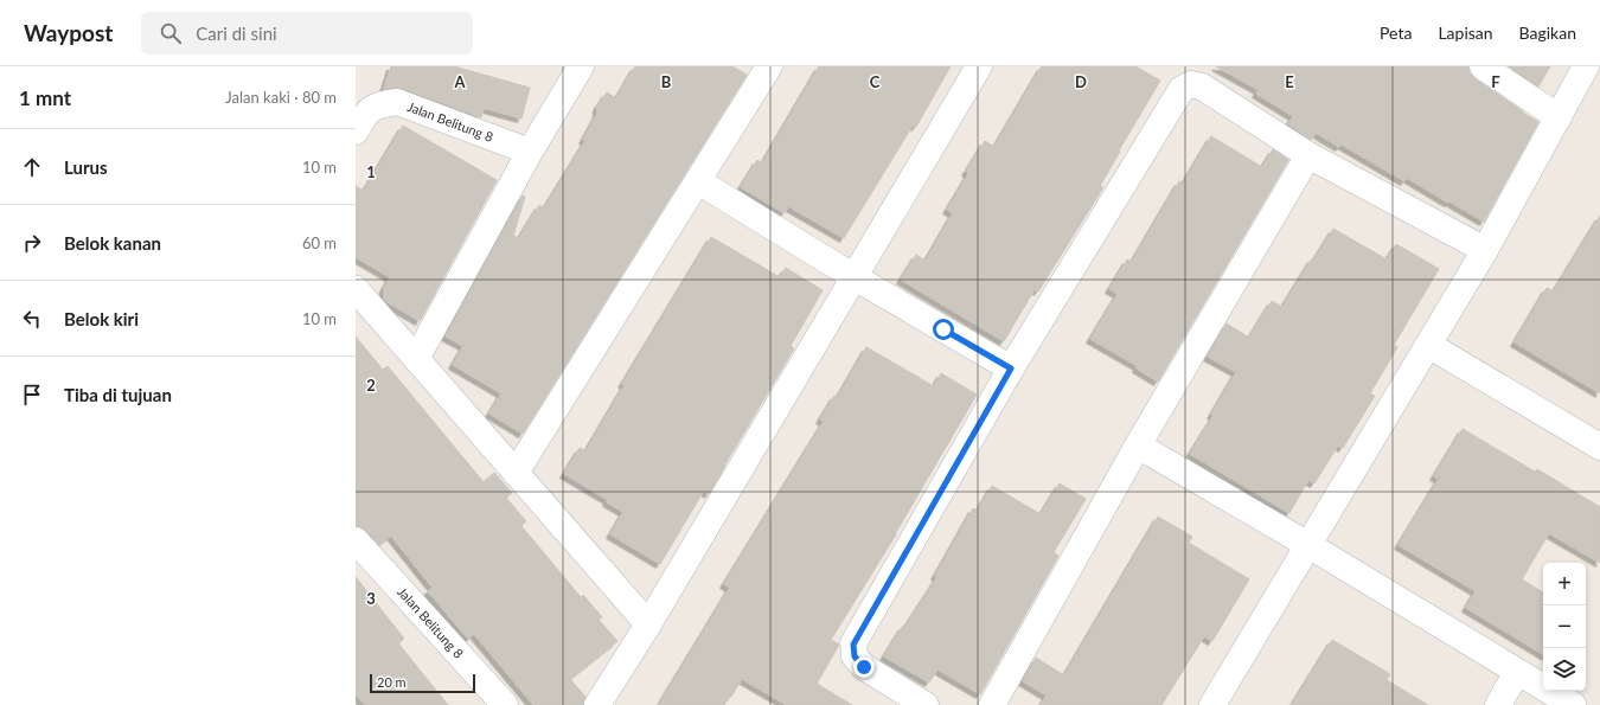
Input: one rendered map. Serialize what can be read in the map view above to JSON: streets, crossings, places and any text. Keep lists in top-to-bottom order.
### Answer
{
  "streets": {
    "street": ["Jalan Belitung 8"]
  },
  "scale_bar": "20 m",
  "page": {
    "header": "Waypost",
    "search": "Cari di sini",
    "nav": ["Peta", "Lapisan", "Bagikan"],
    "heading": ["1 mnt", "Jalan kaki · 80 m"],
    "list": [
      ["Lurus", "10 m"],
      ["Belok kanan", "60 m"],
      ["Belok kiri", "10 m"],
      "Tiba di tujuan"
    ],
    "map_buttons": ["+", "−"],
    "scale": "20 m"
  },
  "grid": {
    "columns": [
      "A",
      "B",
      "C",
      "D",
      "E",
      "F"
    ],
    "rows": ["1", "2", "3"]
  }
}
